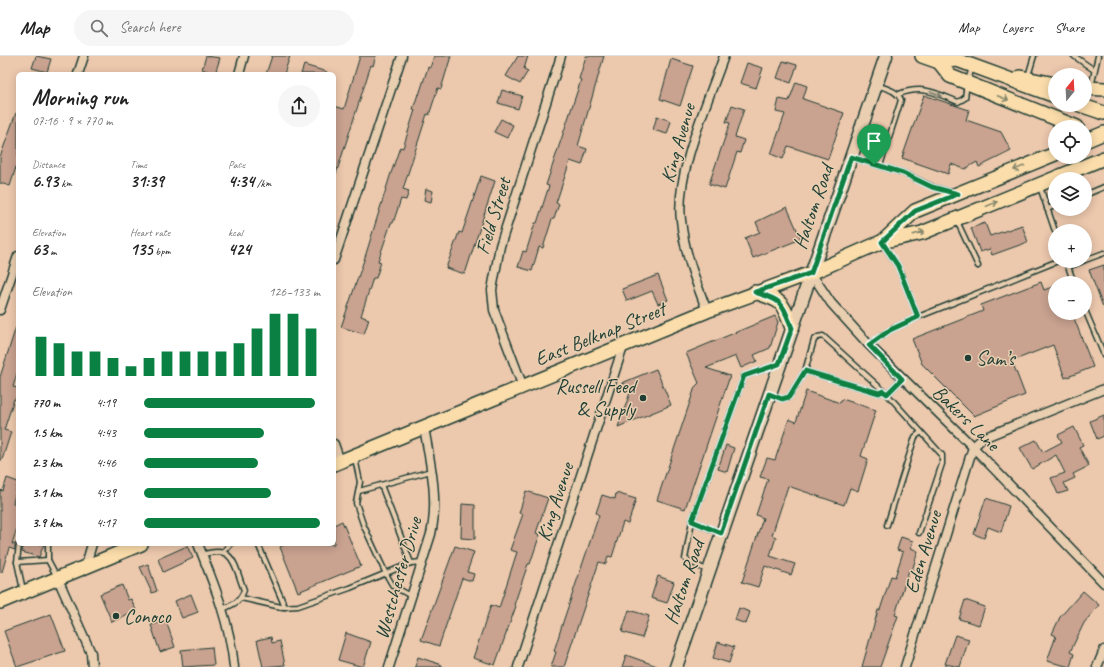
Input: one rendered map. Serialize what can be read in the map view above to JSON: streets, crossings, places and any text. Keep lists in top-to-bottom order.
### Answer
{
  "streets": {
    "main road": ["Haltom Road", "East Belknap Street"],
    "street": [
      "King Avenue",
      "Field Street",
      "Bakers Lane",
      "Eden Avenue",
      "Westchester Drive"
    ]
  },
  "crossings": [
    ["King Avenue", "East Belknap Street"],
    ["Haltom Road", "East Belknap Street"],
    ["Haltom Road", "Bakers Lane"],
    ["Field Street", "East Belknap Street"],
    ["East Belknap Street", "Bakers Lane"],
    ["East Belknap Street", "Westchester Drive"],
    ["Bakers Lane", "Eden Avenue"]
  ],
  "places": ["Sam’s", "Russell Feed & Supply", "Conoco"],
  "north": "top",
  "page": {
    "header": "Map",
    "search": "Search here",
    "nav": ["Map", "Layers", "Share"],
    "map_buttons": ["+", "−"],
    "heading": ["Morning run", "07:16 · 9 × 770 m"],
    "stats": [
      ["Distance", "6.93 km"],
      ["Time", "31:39"],
      ["Pace", "4:34 /km"],
      ["Elevation", "63 m"],
      ["Heart rate", "135 bpm"],
      ["kcal", "424"]
    ],
    "chart": ["Elevation", "126–133 m"],
    "list": [
      {
        "name": "770 m",
        "note": "4:19"
      },
      {
        "name": "1.5 km",
        "note": "4:43"
      },
      {
        "name": "2.3 km",
        "note": "4:46"
      },
      {
        "name": "3.1 km",
        "note": "4:39"
      },
      {
        "name": "3.9 km",
        "note": "4:17"
      }
    ]
  }
}
